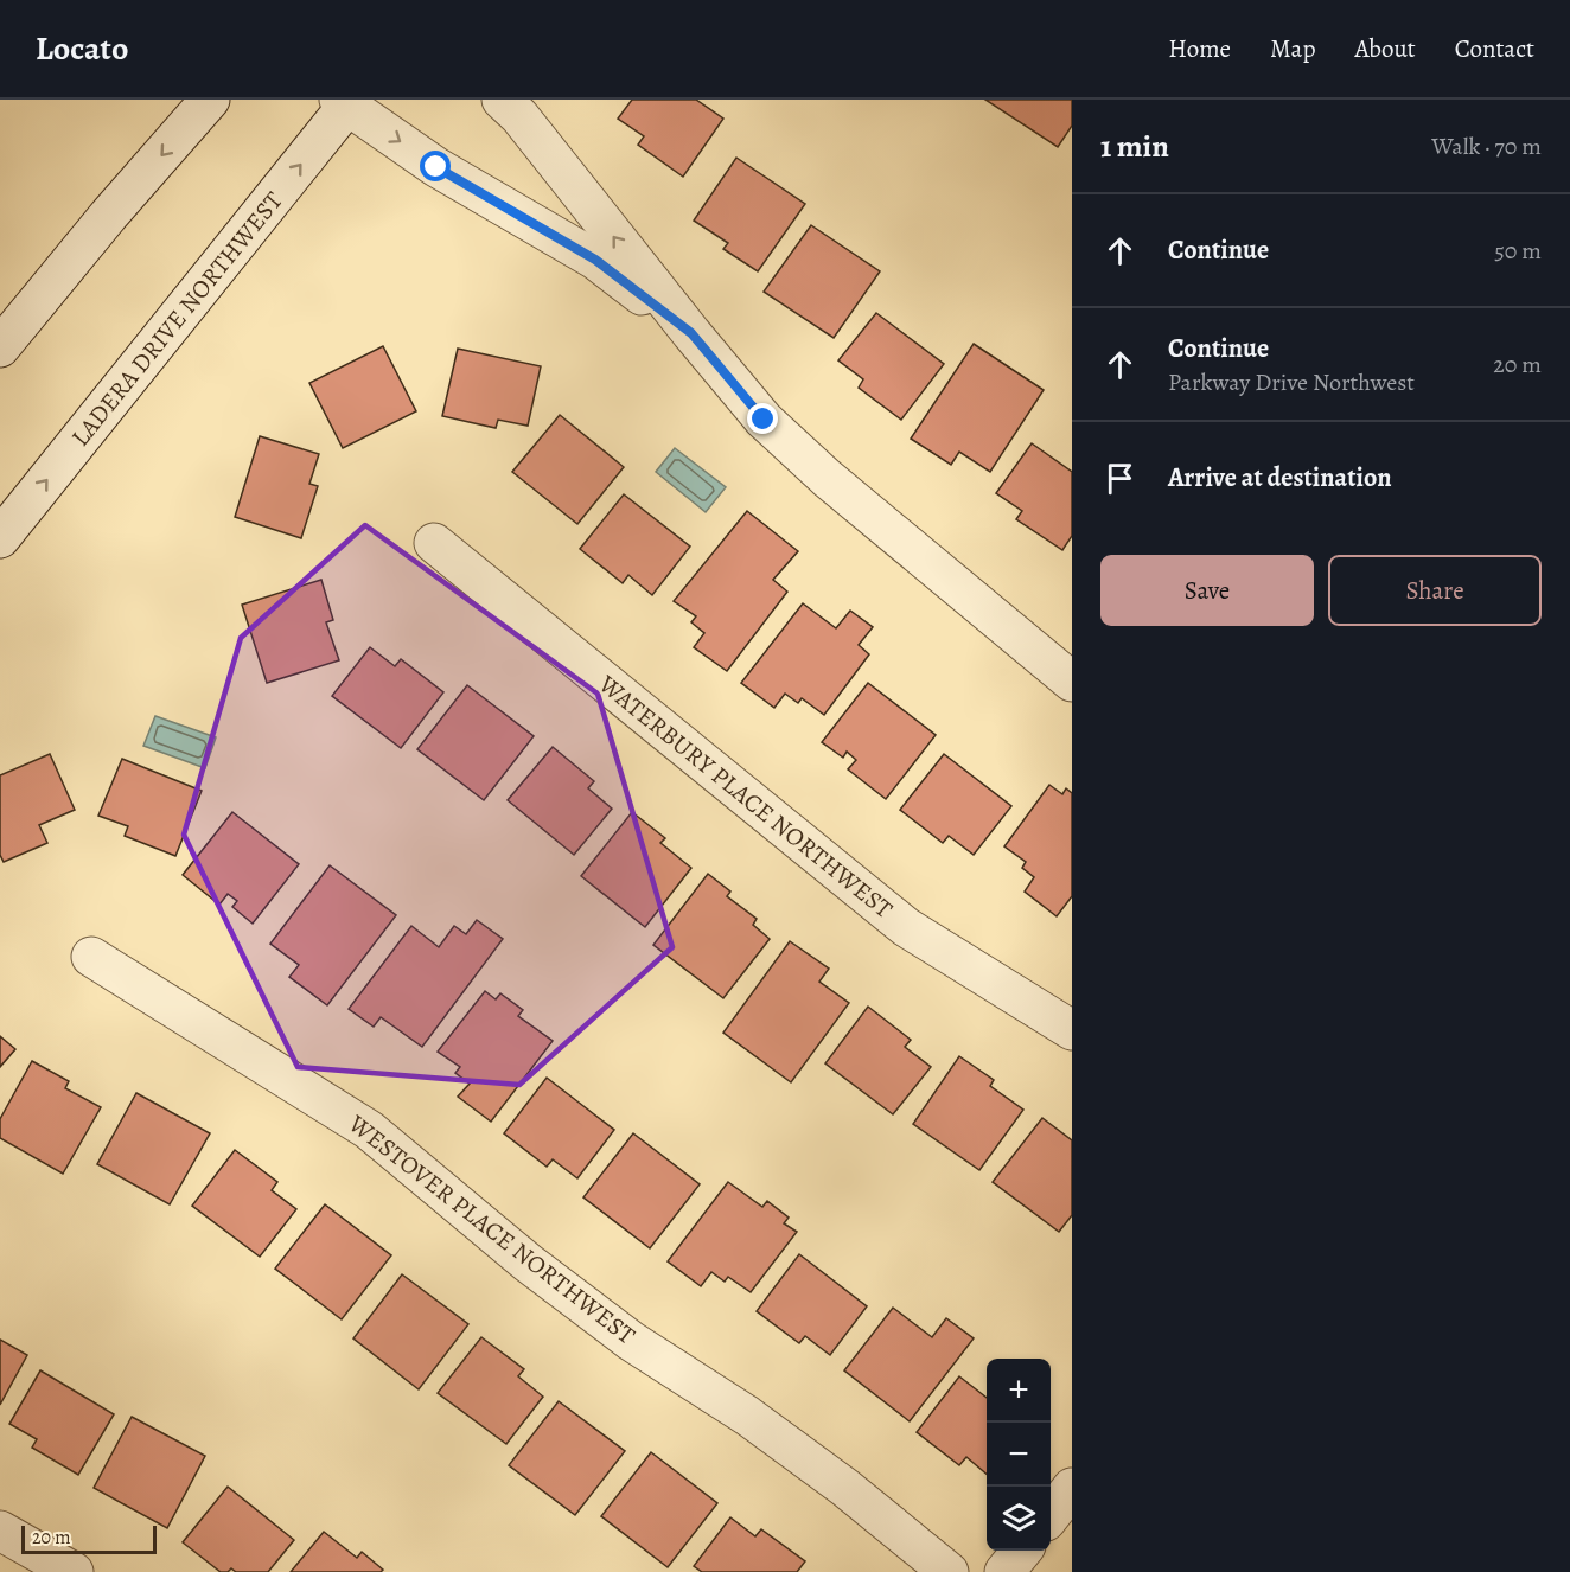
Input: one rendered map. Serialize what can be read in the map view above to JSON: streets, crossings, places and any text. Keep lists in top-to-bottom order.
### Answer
{
  "streets": {
    "street": ["LADERA DRIVE NORTHWEST", "WATERBURY PLACE NORTHWEST", "WESTOVER PLACE NORTHWEST"]
  },
  "scale_bar": "20 m",
  "page": {
    "header": "Locato",
    "nav": [
      "Home",
      "Map",
      "About",
      "Contact"
    ],
    "heading": ["1 min", "Walk · 70 m"],
    "list": [
      ["Continue", "50 m"],
      ["Continue", "Parkway Drive Northwest", "20 m"],
      "Arrive at destination"
    ],
    "buttons": ["Save", "Share"],
    "map_buttons": ["+", "−"],
    "scale": "20 m"
  }
}
